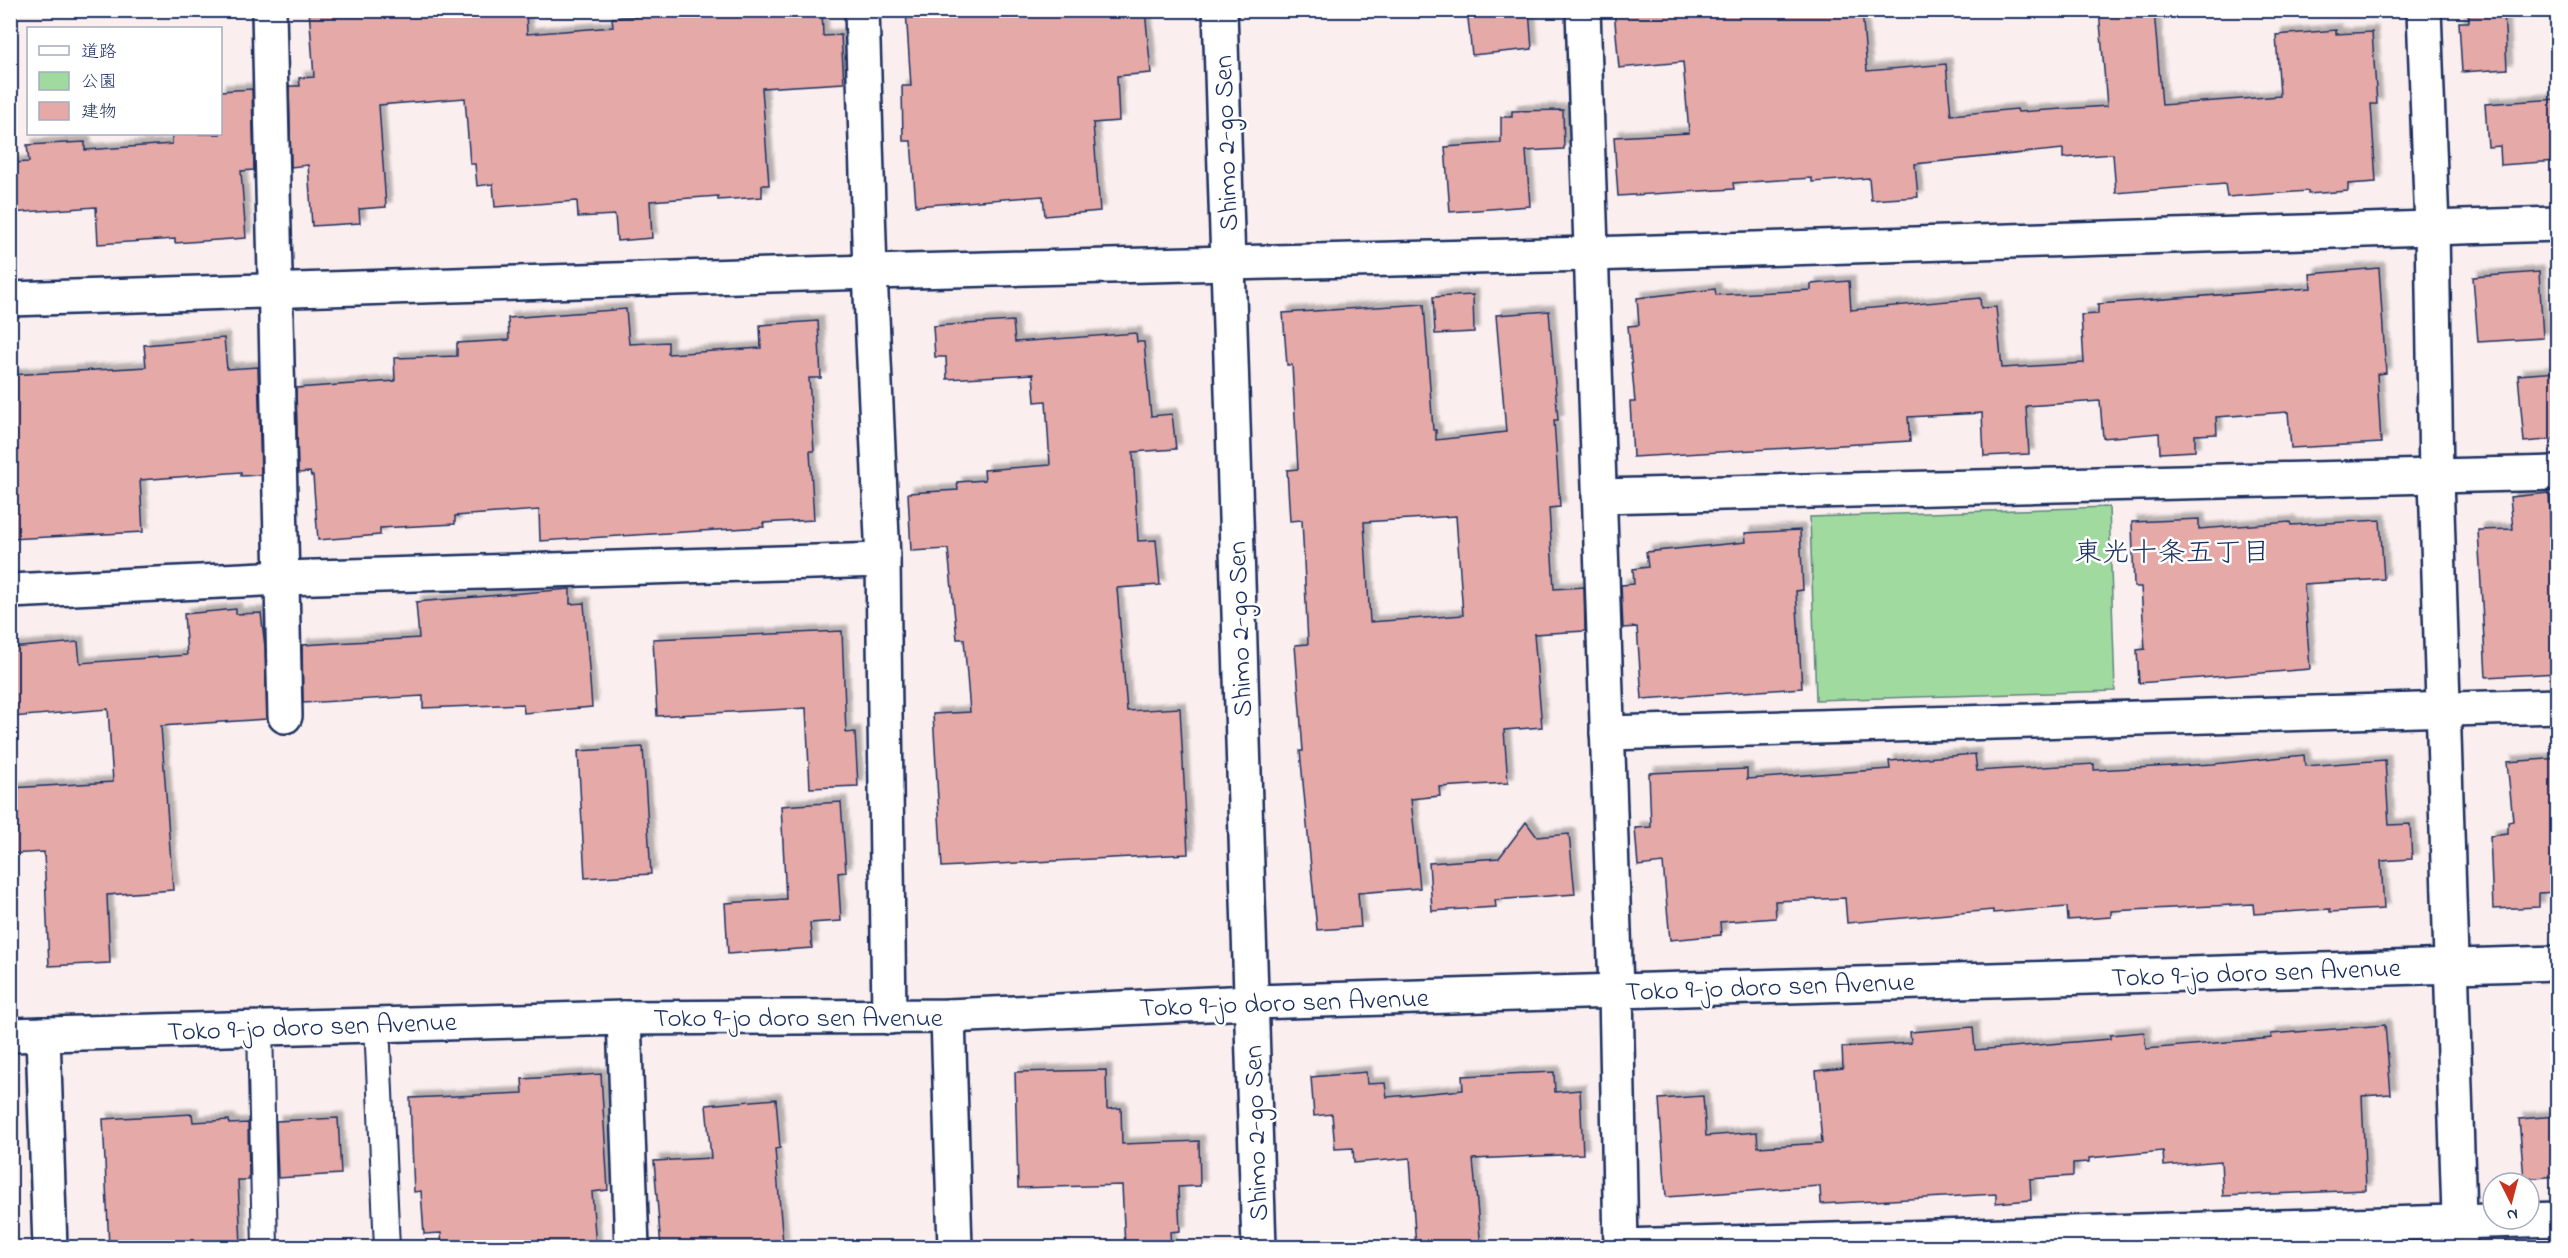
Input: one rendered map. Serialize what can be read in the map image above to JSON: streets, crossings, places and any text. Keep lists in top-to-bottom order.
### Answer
{
  "streets": {
    "street": ["Shimo 2-go Sen", "Toko 9-jo doro sen Avenue"]
  },
  "crossings": [
    ["Shimo 2-go Sen", "Toko 9-jo doro sen Avenue"]
  ],
  "districts": ["東光十条五丁目"],
  "legend": ["道路", "公園", "建物"],
  "north": "bottom"
}
